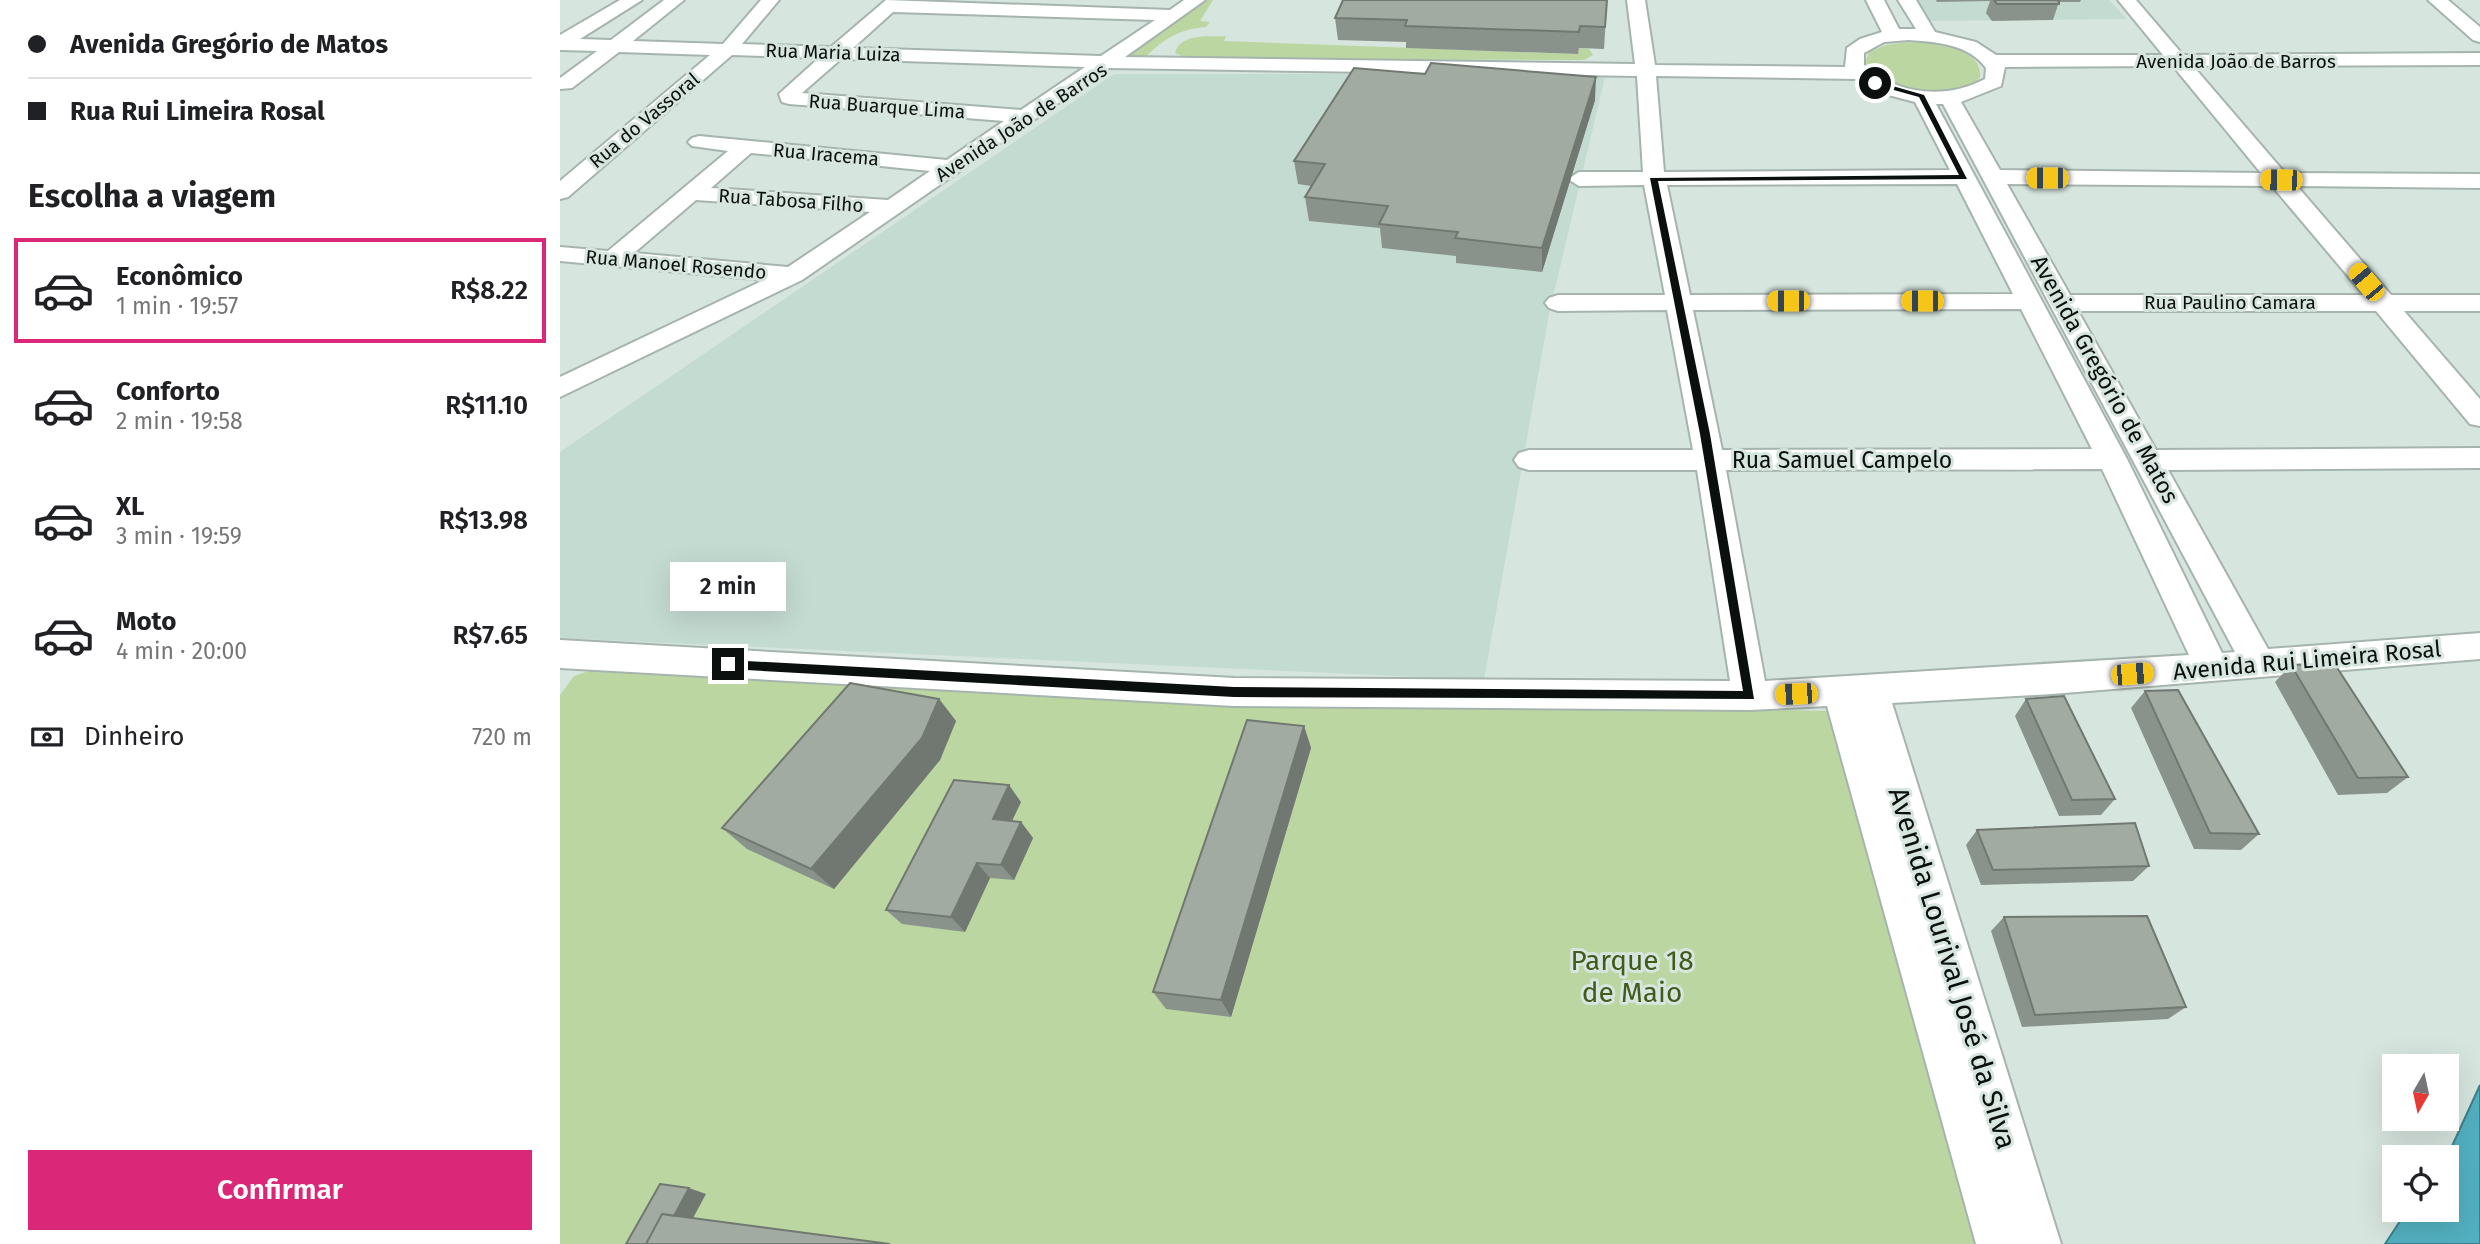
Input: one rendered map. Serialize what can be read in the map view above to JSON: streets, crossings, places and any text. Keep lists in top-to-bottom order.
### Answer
{
  "streets": {
    "street": [
      "Rua Maria Luiza",
      "Avenida João de Barros",
      "Rua Buarque Lima",
      "Rua do Vassoral",
      "Rua Iracema",
      "Rua Tabosa Filho",
      "Rua Manoel Rosendo",
      "Rua Paulino Camara",
      "Avenida Gregório de Matos",
      "Rua Samuel Campelo",
      "Avenida Rui Limeira Rosal",
      "Avenida Lourival José da Silva"
    ]
  },
  "crossings": [
    ["Rua Maria Luiza", "Avenida João de Barros"],
    ["Rua Maria Luiza", "Rua Buarque Lima"],
    ["Rua Maria Luiza", "Rua do Vassoral"],
    ["Avenida João de Barros", "Rua Buarque Lima"],
    ["Avenida João de Barros", "Rua Iracema"],
    ["Avenida João de Barros", "Rua Tabosa Filho"],
    ["Avenida João de Barros", "Rua Manoel Rosendo"],
    ["Rua Paulino Camara", "Avenida Gregório de Matos"],
    ["Avenida Gregório de Matos", "Rua Samuel Campelo"],
    ["Avenida Gregório de Matos", "Avenida Rui Limeira Rosal"],
    ["Avenida Rui Limeira Rosal", "Avenida Lourival José da Silva"]
  ],
  "parks": ["Parque 18 de Maio"],
  "north": "bottom",
  "page": {
    "banner": ["Avenida Gregório de Matos", "Rua Rui Limeira Rosal"],
    "heading": "Escolha a viagem",
    "list": [
      {
        "name": "Econômico",
        "note": "1 min · 19:57",
        "value": "R$8.22"
      },
      {
        "name": "Conforto",
        "note": "2 min · 19:58",
        "value": "R$11.10"
      },
      {
        "name": "XL",
        "note": "3 min · 19:59",
        "value": "R$13.98"
      },
      {
        "name": "Moto",
        "note": "4 min · 20:00",
        "value": "R$7.65"
      }
    ],
    "bubble": "2 min",
    "pay": ["Dinheiro", "720 m"],
    "buttons": "Confirmar"
  }
}
